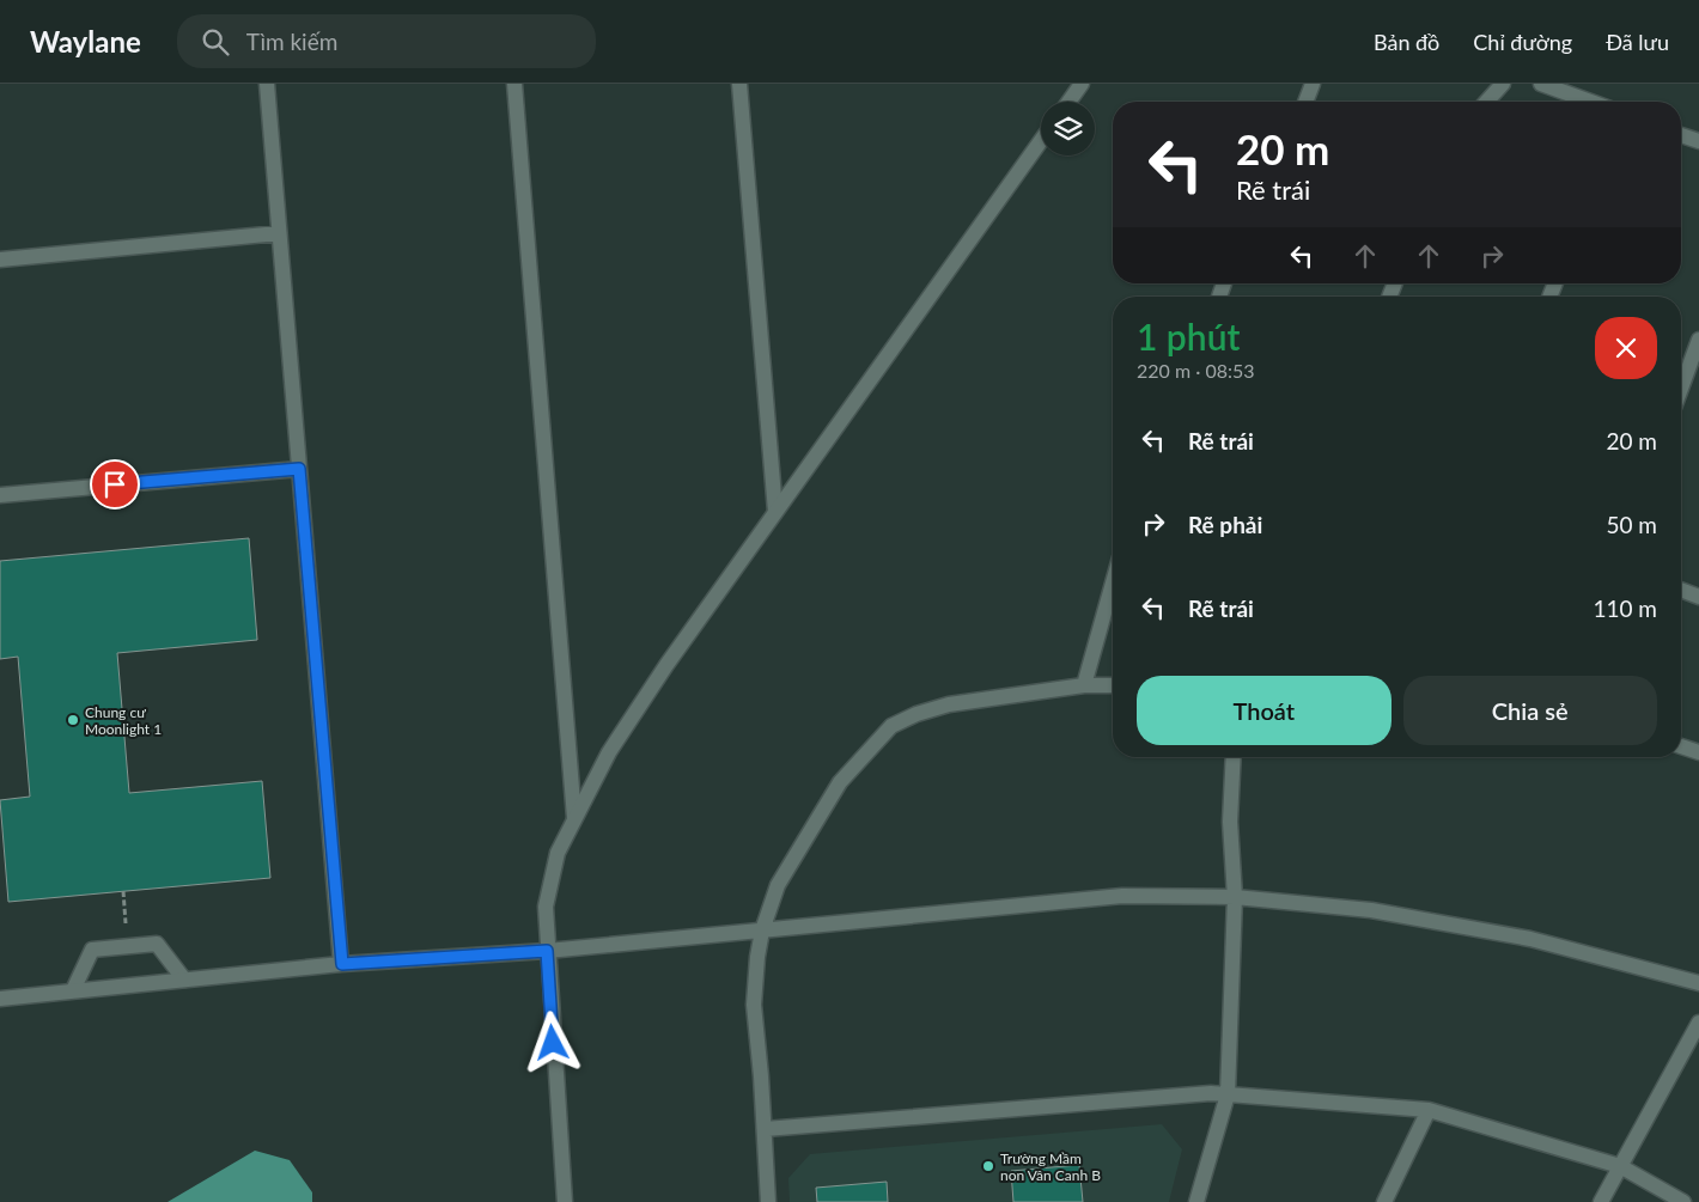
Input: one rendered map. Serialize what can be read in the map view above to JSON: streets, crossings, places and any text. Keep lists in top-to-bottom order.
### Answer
{
  "places": ["Chung cư Moonlight 1", "Trường Mầm non Vân Canh B"],
  "page": {
    "header": "Waylane",
    "search": "Tìm kiếm",
    "nav": ["Bản đồ", "Chỉ đường", "Đã lưu"],
    "turn": ["20 m", "Rẽ trái"],
    "heading": ["1 phút", "220 m · 08:53"],
    "list": [
      {
        "name": "Rẽ trái",
        "value": "20 m"
      },
      {
        "name": "Rẽ phải",
        "value": "50 m"
      },
      {
        "name": "Rẽ trái",
        "value": "110 m"
      }
    ],
    "buttons": ["Thoát", "Chia sẻ"]
  }
}
